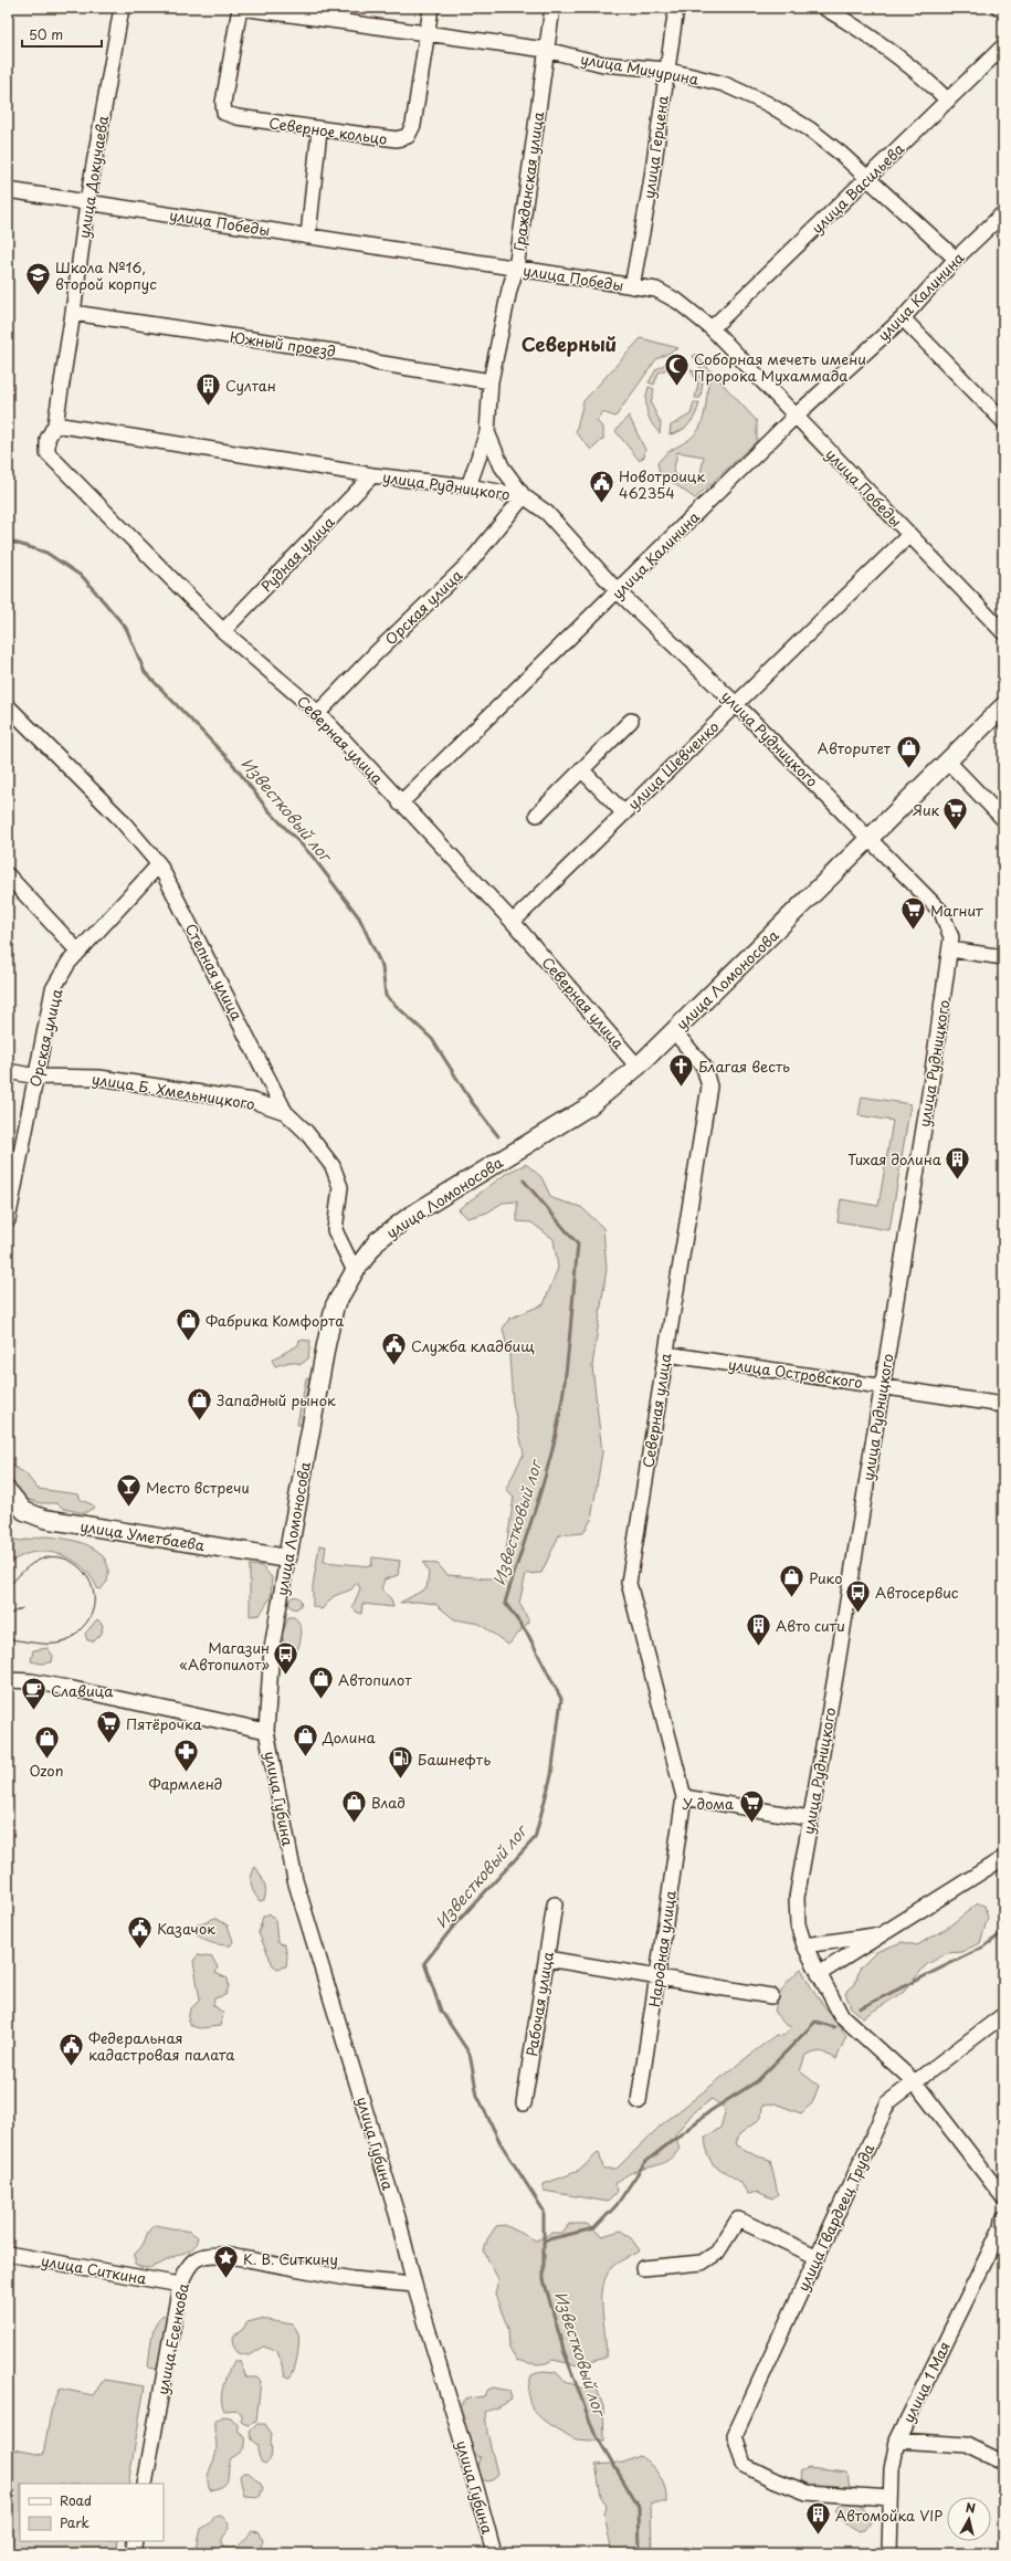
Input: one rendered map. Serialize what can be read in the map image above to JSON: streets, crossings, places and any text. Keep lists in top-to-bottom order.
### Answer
{
  "streets": {
    "main road": ["улица Ломоносова", "улица Уметбаева"],
    "street": [
      "улица Мичурина",
      "Северное кольцо",
      "улица Герцена",
      "улица Докучаева",
      "Гражданская улица",
      "улица Васильева",
      "улица Победы",
      "улица Калинина",
      "Южный проезд",
      "улица Рудницкого",
      "Рудная улица",
      "Орская улица",
      "Северная улица",
      "улица Шевченко",
      "Степная улица",
      "улица Б. Хмельницкого",
      "улица Островского",
      "улица Губина",
      "Народная улица",
      "Рабочая улица",
      "улица Гвардеец Труда",
      "улица Ситкина",
      "улица Есенкова",
      "улица 1 Мая"
    ]
  },
  "crossings": [
    ["улица Мичурина", "Северное кольцо"],
    ["улица Мичурина", "улица Герцена"],
    ["улица Мичурина", "Гражданская улица"],
    ["улица Мичурина", "улица Васильева"],
    ["улица Мичурина", "улица Калинина"],
    ["улица Герцена", "улица Победы"],
    ["улица Докучаева", "улица Победы"],
    ["улица Докучаева", "Южный проезд"],
    ["улица Докучаева", "улица Рудницкого"],
    ["улица Докучаева", "Северная улица"],
    ["Гражданская улица", "улица Победы"],
    ["Гражданская улица", "Южный проезд"],
    ["Гражданская улица", "улица Рудницкого"],
    ["Гражданская улица", "Орская улица"],
    ["улица Васильева", "улица Победы"],
    ["улица Победы", "улица Калинина"],
    ["улица Победы", "улица Шевченко"],
    ["улица Калинина", "улица Рудницкого"],
    ["улица Калинина", "Северная улица"],
    ["улица Рудницкого", "Рудная улица"],
    ["улица Рудницкого", "Орская улица"],
    ["улица Рудницкого", "Северная улица"],
    ["улица Рудницкого", "улица Шевченко"],
    ["улица Рудницкого", "улица Ломоносова"],
    ["улица Рудницкого", "улица Островского"],
    ["улица Рудницкого", "улица Гвардеец Труда"],
    ["Рудная улица", "Северная улица"],
    ["Орская улица", "Северная улица"],
    ["Орская улица", "Степная улица"],
    ["Орская улица", "улица Б. Хмельницкого"],
    ["Северная улица", "улица Шевченко"],
    ["Северная улица", "улица Ломоносова"],
    ["Северная улица", "улица Островского"],
    ["Северная улица", "Народная улица"],
    ["Степная улица", "улица Ломоносова"],
    ["Степная улица", "улица Б. Хмельницкого"],
    ["улица Ломоносова", "улица Уметбаева"],
    ["улица Ломоносова", "улица Губина"],
    ["улица Губина", "улица Есенкова"],
    ["улица Гвардеец Труда", "улица 1 Мая"],
    ["улица Ситкина", "улица Есенкова"]
  ],
  "districts": ["Северный"],
  "water": ["Известковый лог"],
  "places": {
    "school or university": ["Школа №16, второй корпус"],
    "mosque": ["Соборная мечеть имени Пророка Мухаммада"],
    "building": [
      "Султан",
      "Тихая долина",
      "Авто сити",
      "Автомойка VIP"
    ],
    "public building": [
      "Новотроицк 462354",
      "Служба кладбищ",
      "Казачок",
      "Федеральная кадастровая палата"
    ],
    "shop": [
      "Авторитет",
      "Фабрика Комфорта",
      "Западный рынок",
      "Рико",
      "Автопилот",
      "Долина",
      "Ozon",
      "Влад"
    ],
    "supermarket": [
      "Яик",
      "Магнит",
      "Пятёрочка",
      "У дома"
    ],
    "church": ["Благая весть"],
    "bar": ["Место встречи"],
    "bus stop": ["Автосервис", "Магазин «Автопилот»"],
    "cafe": ["Славица"],
    "pharmacy": ["Фармленд"],
    "fuel station": ["Башнефть"],
    "place": ["К. В. Ситкину"]
  },
  "legend": ["Road", "Park"],
  "scale_bar": "50 m",
  "north": "top"
}
